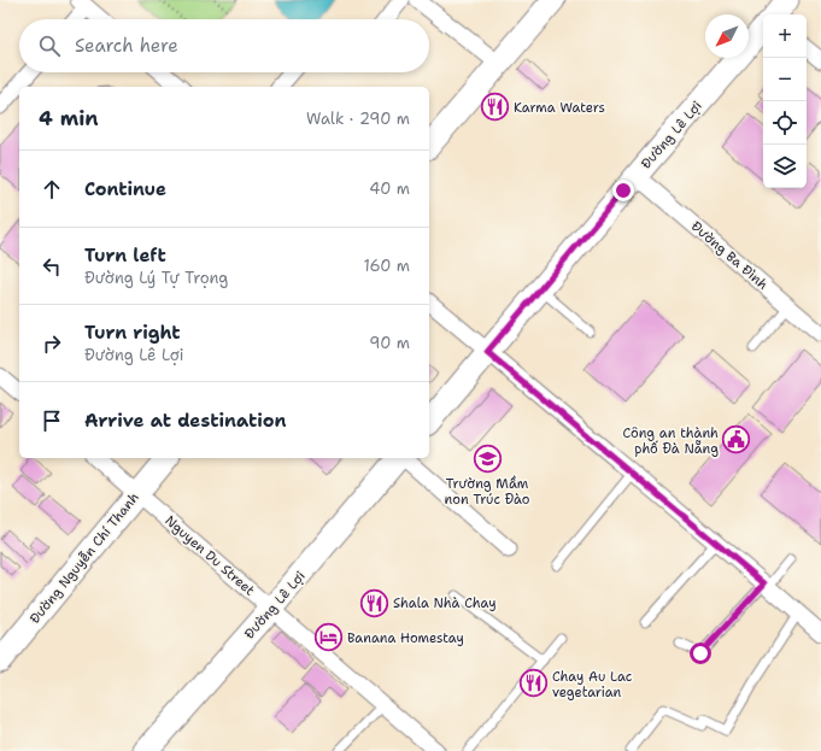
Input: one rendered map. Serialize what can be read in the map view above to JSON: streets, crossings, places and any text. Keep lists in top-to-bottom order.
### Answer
{
  "streets": {
    "street": [
      "Đường Lê Lợi",
      "Đường Ba Đình",
      "Nguyen Du Street",
      "Đường Nguyễn Chí Thanh"
    ]
  },
  "crossings": [
    ["Đường Lê Lợi", "Đường Ba Đình"],
    ["Đường Lê Lợi", "Nguyen Du Street"],
    ["Nguyen Du Street", "Đường Nguyễn Chí Thanh"]
  ],
  "places": {
    "restaurant": ["Karma Waters", "Shala Nhà Chay", "Chay Au Lac vegetarian"],
    "public building": ["Công an thành phố Đà Nẵng"],
    "school or university": ["Trường Mầm non Trúc Đào"],
    "hotel": ["Banana Homestay"]
  },
  "north": "bottom left",
  "page": {
    "map_buttons": ["+", "−"],
    "search": "Search here",
    "heading": ["4 min", "Walk · 290 m"],
    "list": [
      ["Continue", "40 m"],
      ["Turn left", "Đường Lý Tự Trọng", "160 m"],
      ["Turn right", "Đường Lê Lợi", "90 m"],
      "Arrive at destination"
    ]
  }
}
